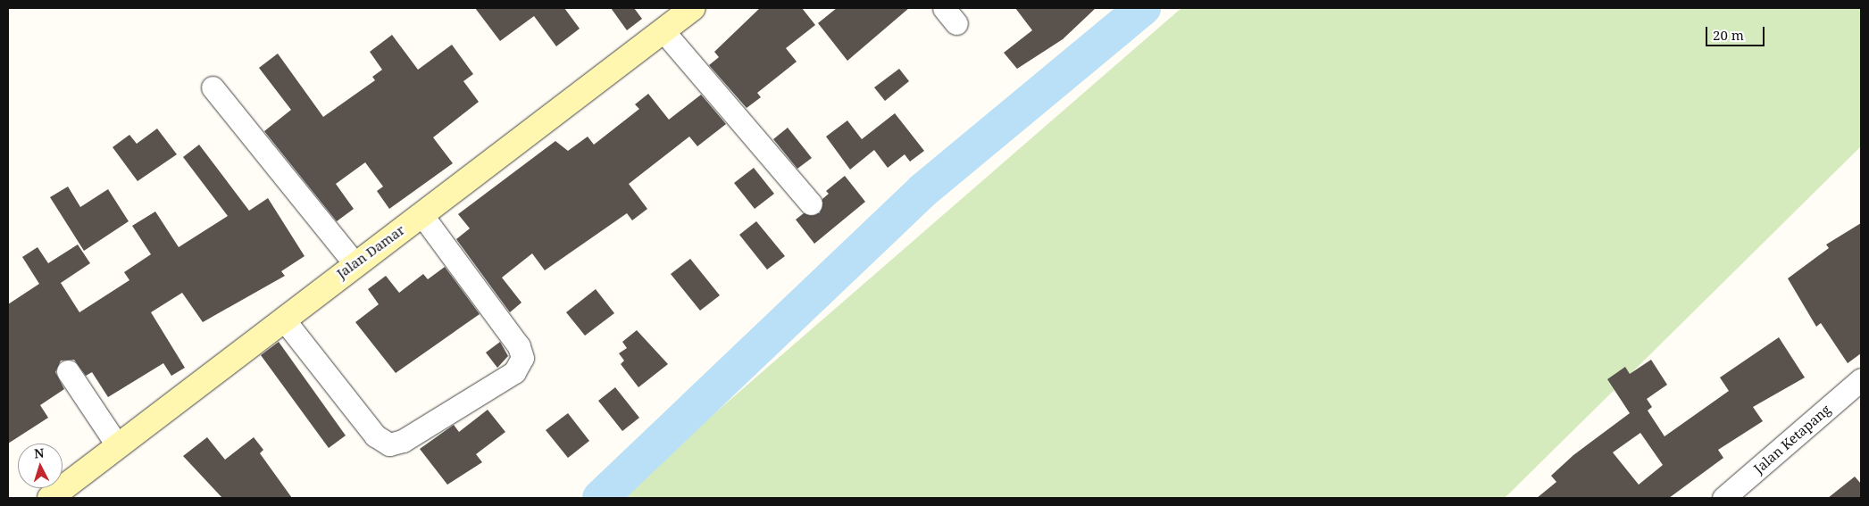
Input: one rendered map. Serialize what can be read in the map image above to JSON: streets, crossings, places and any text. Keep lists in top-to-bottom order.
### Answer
{
  "streets": {
    "street": ["Jalan Damar", "Jalan Ketapang"]
  },
  "scale_bar": "20 m",
  "north": "top"
}
